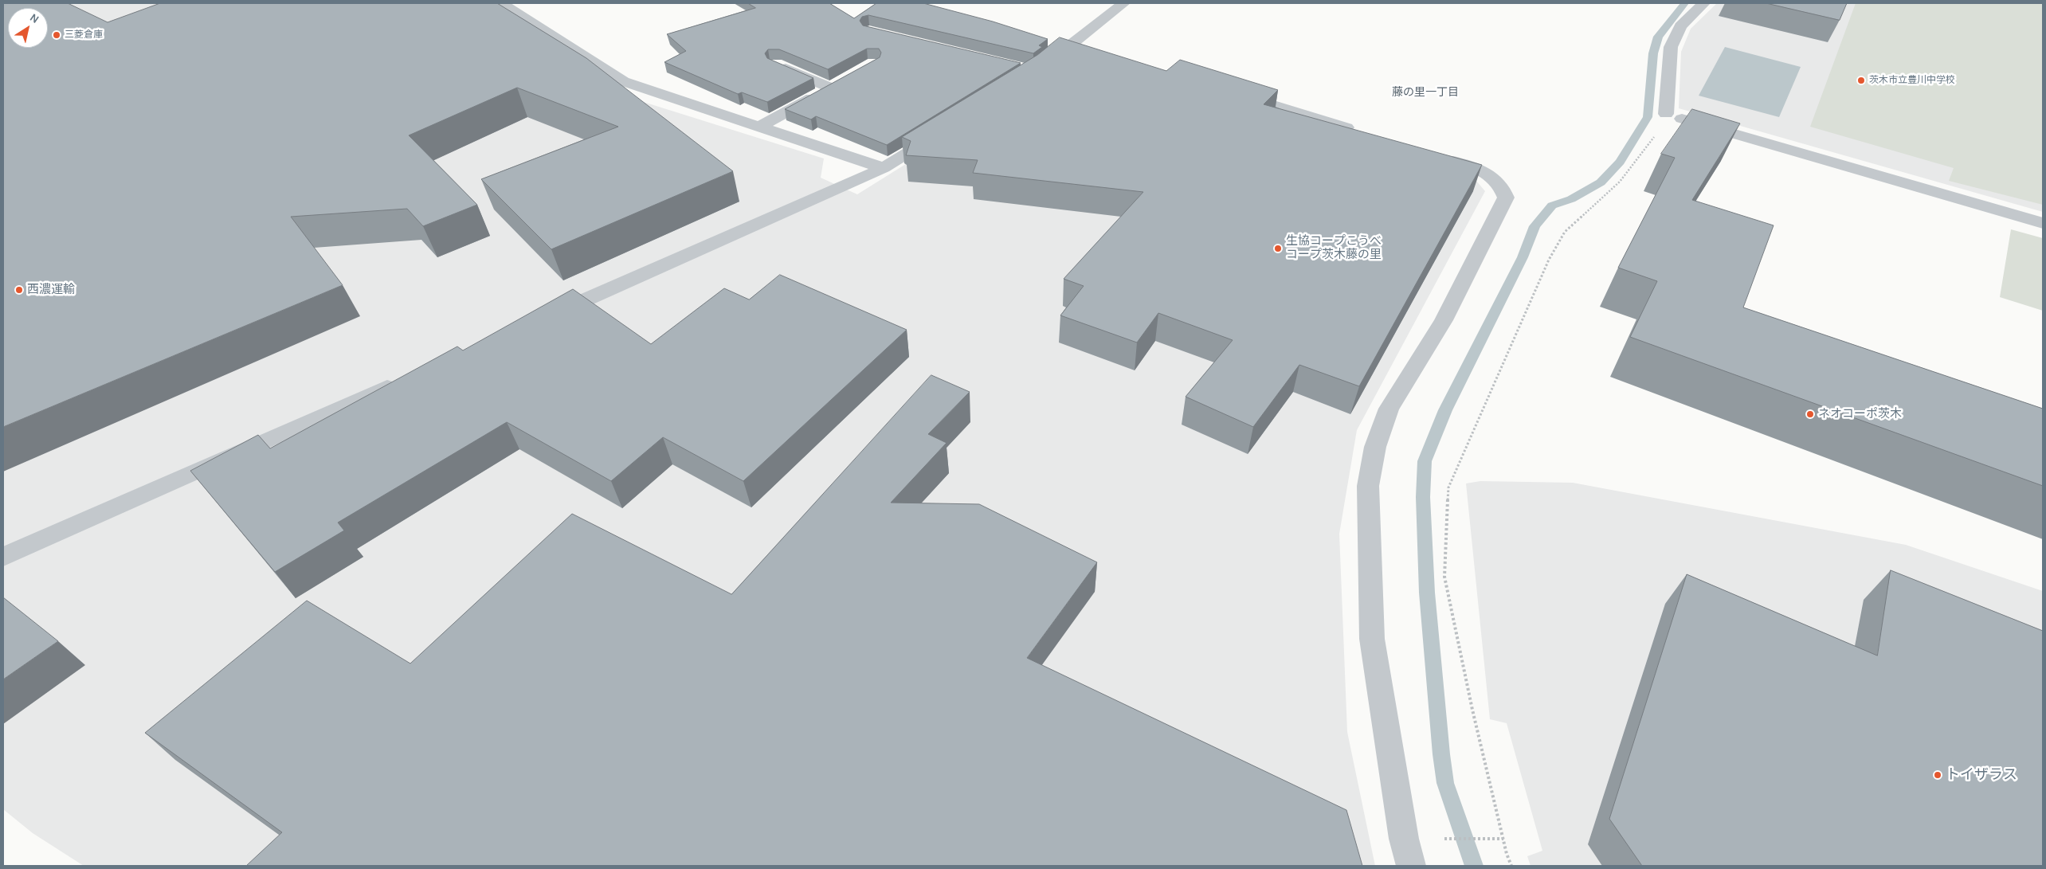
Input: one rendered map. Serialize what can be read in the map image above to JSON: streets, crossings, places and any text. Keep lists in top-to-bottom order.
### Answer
{
  "districts": ["藤の里一丁目"],
  "places": [
    "三菱倉庫",
    "茨木市立豊川中学校",
    "生協コープこうべ コープ茨木藤の里",
    "西濃運輸",
    "ネオコーポ茨木",
    "トイザラス"
  ],
  "north": "top right"
}
